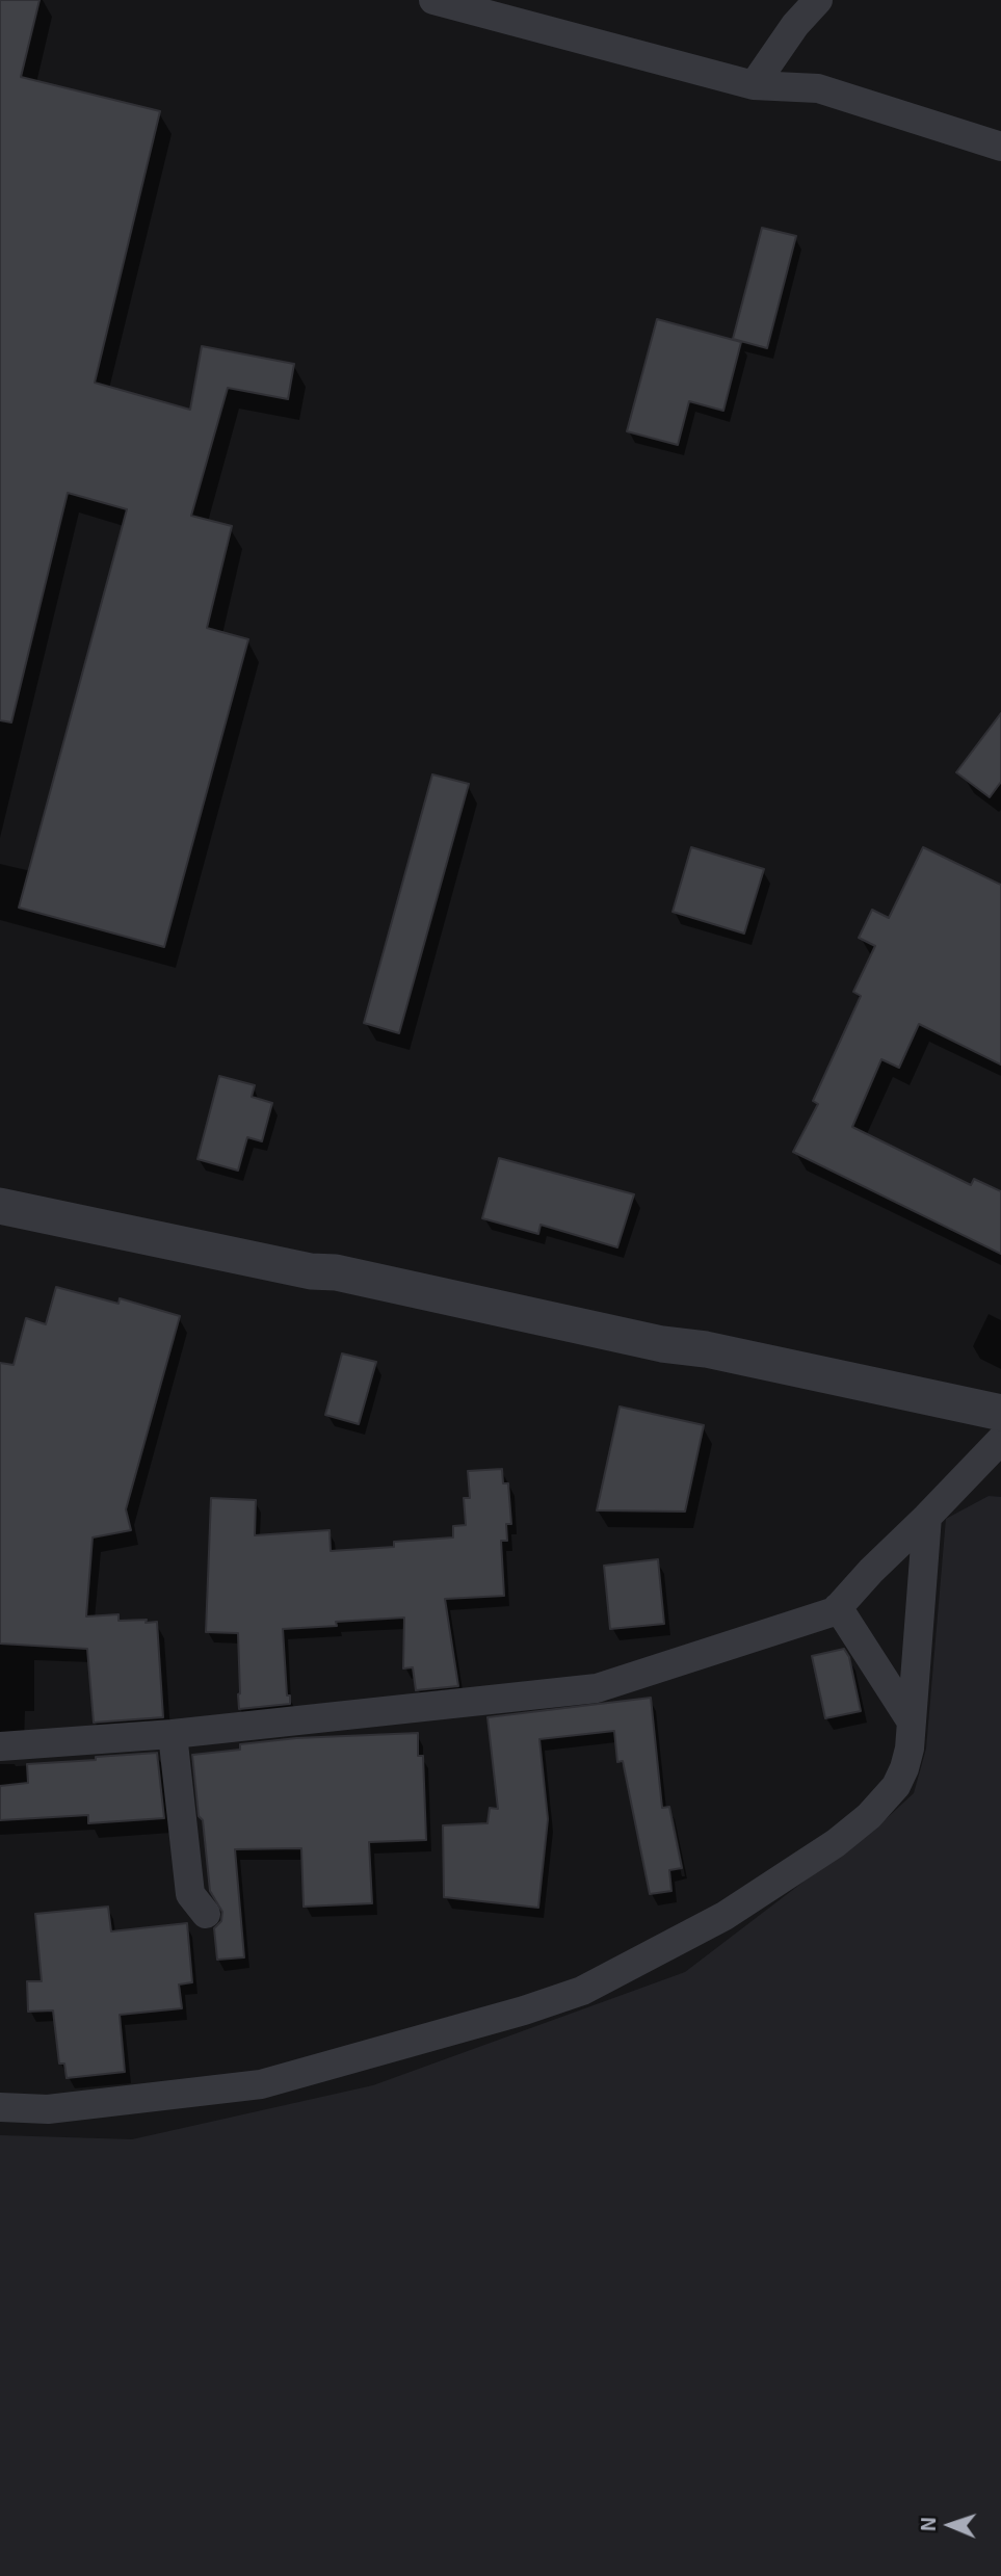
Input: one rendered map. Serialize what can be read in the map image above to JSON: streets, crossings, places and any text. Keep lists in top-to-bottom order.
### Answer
{
  "north": "left"
}
